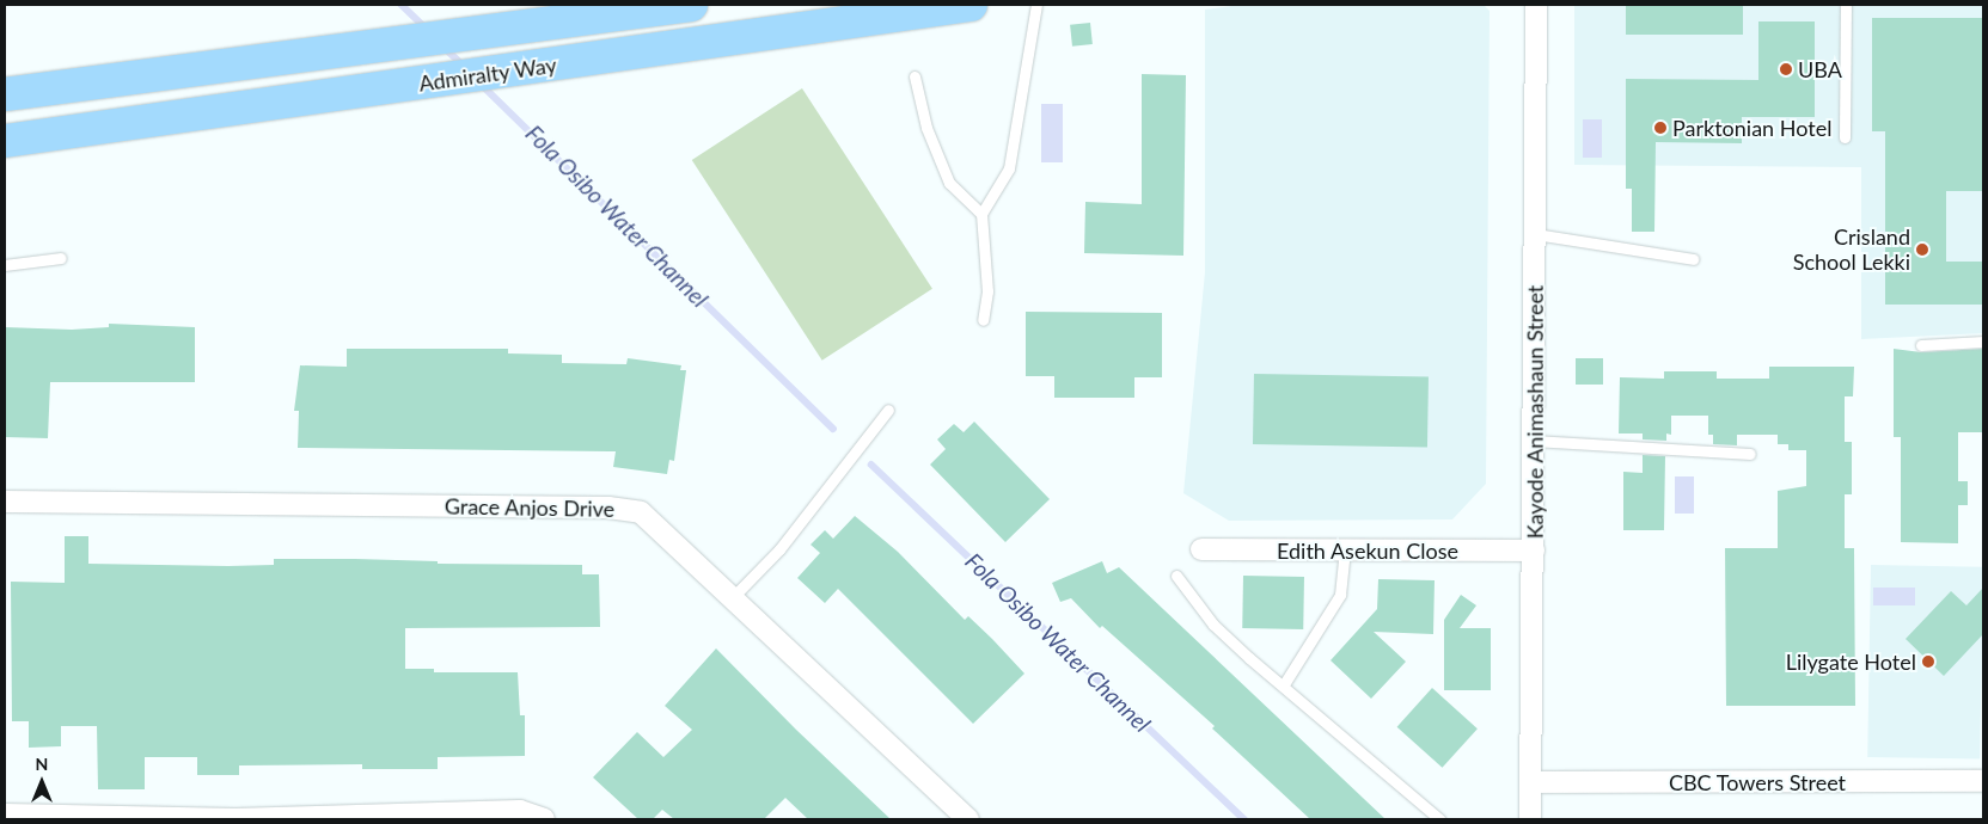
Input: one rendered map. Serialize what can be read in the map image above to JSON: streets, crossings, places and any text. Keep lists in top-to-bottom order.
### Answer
{
  "streets": {
    "main road": ["Admiralty Way"],
    "street": [
      "Kayode Animashaun Street",
      "Grace Anjos Drive",
      "Edith Asekun Close",
      "CBC Towers Street"
    ]
  },
  "crossings": [
    ["Kayode Animashaun Street", "Edith Asekun Close"],
    ["Kayode Animashaun Street", "CBC Towers Street"]
  ],
  "water": ["Fola Osibo Water Channel"],
  "places": [
    "UBA",
    "Parktonian Hotel",
    "Crisland School Lekki",
    "Lilygate Hotel"
  ],
  "north": "top"
}
